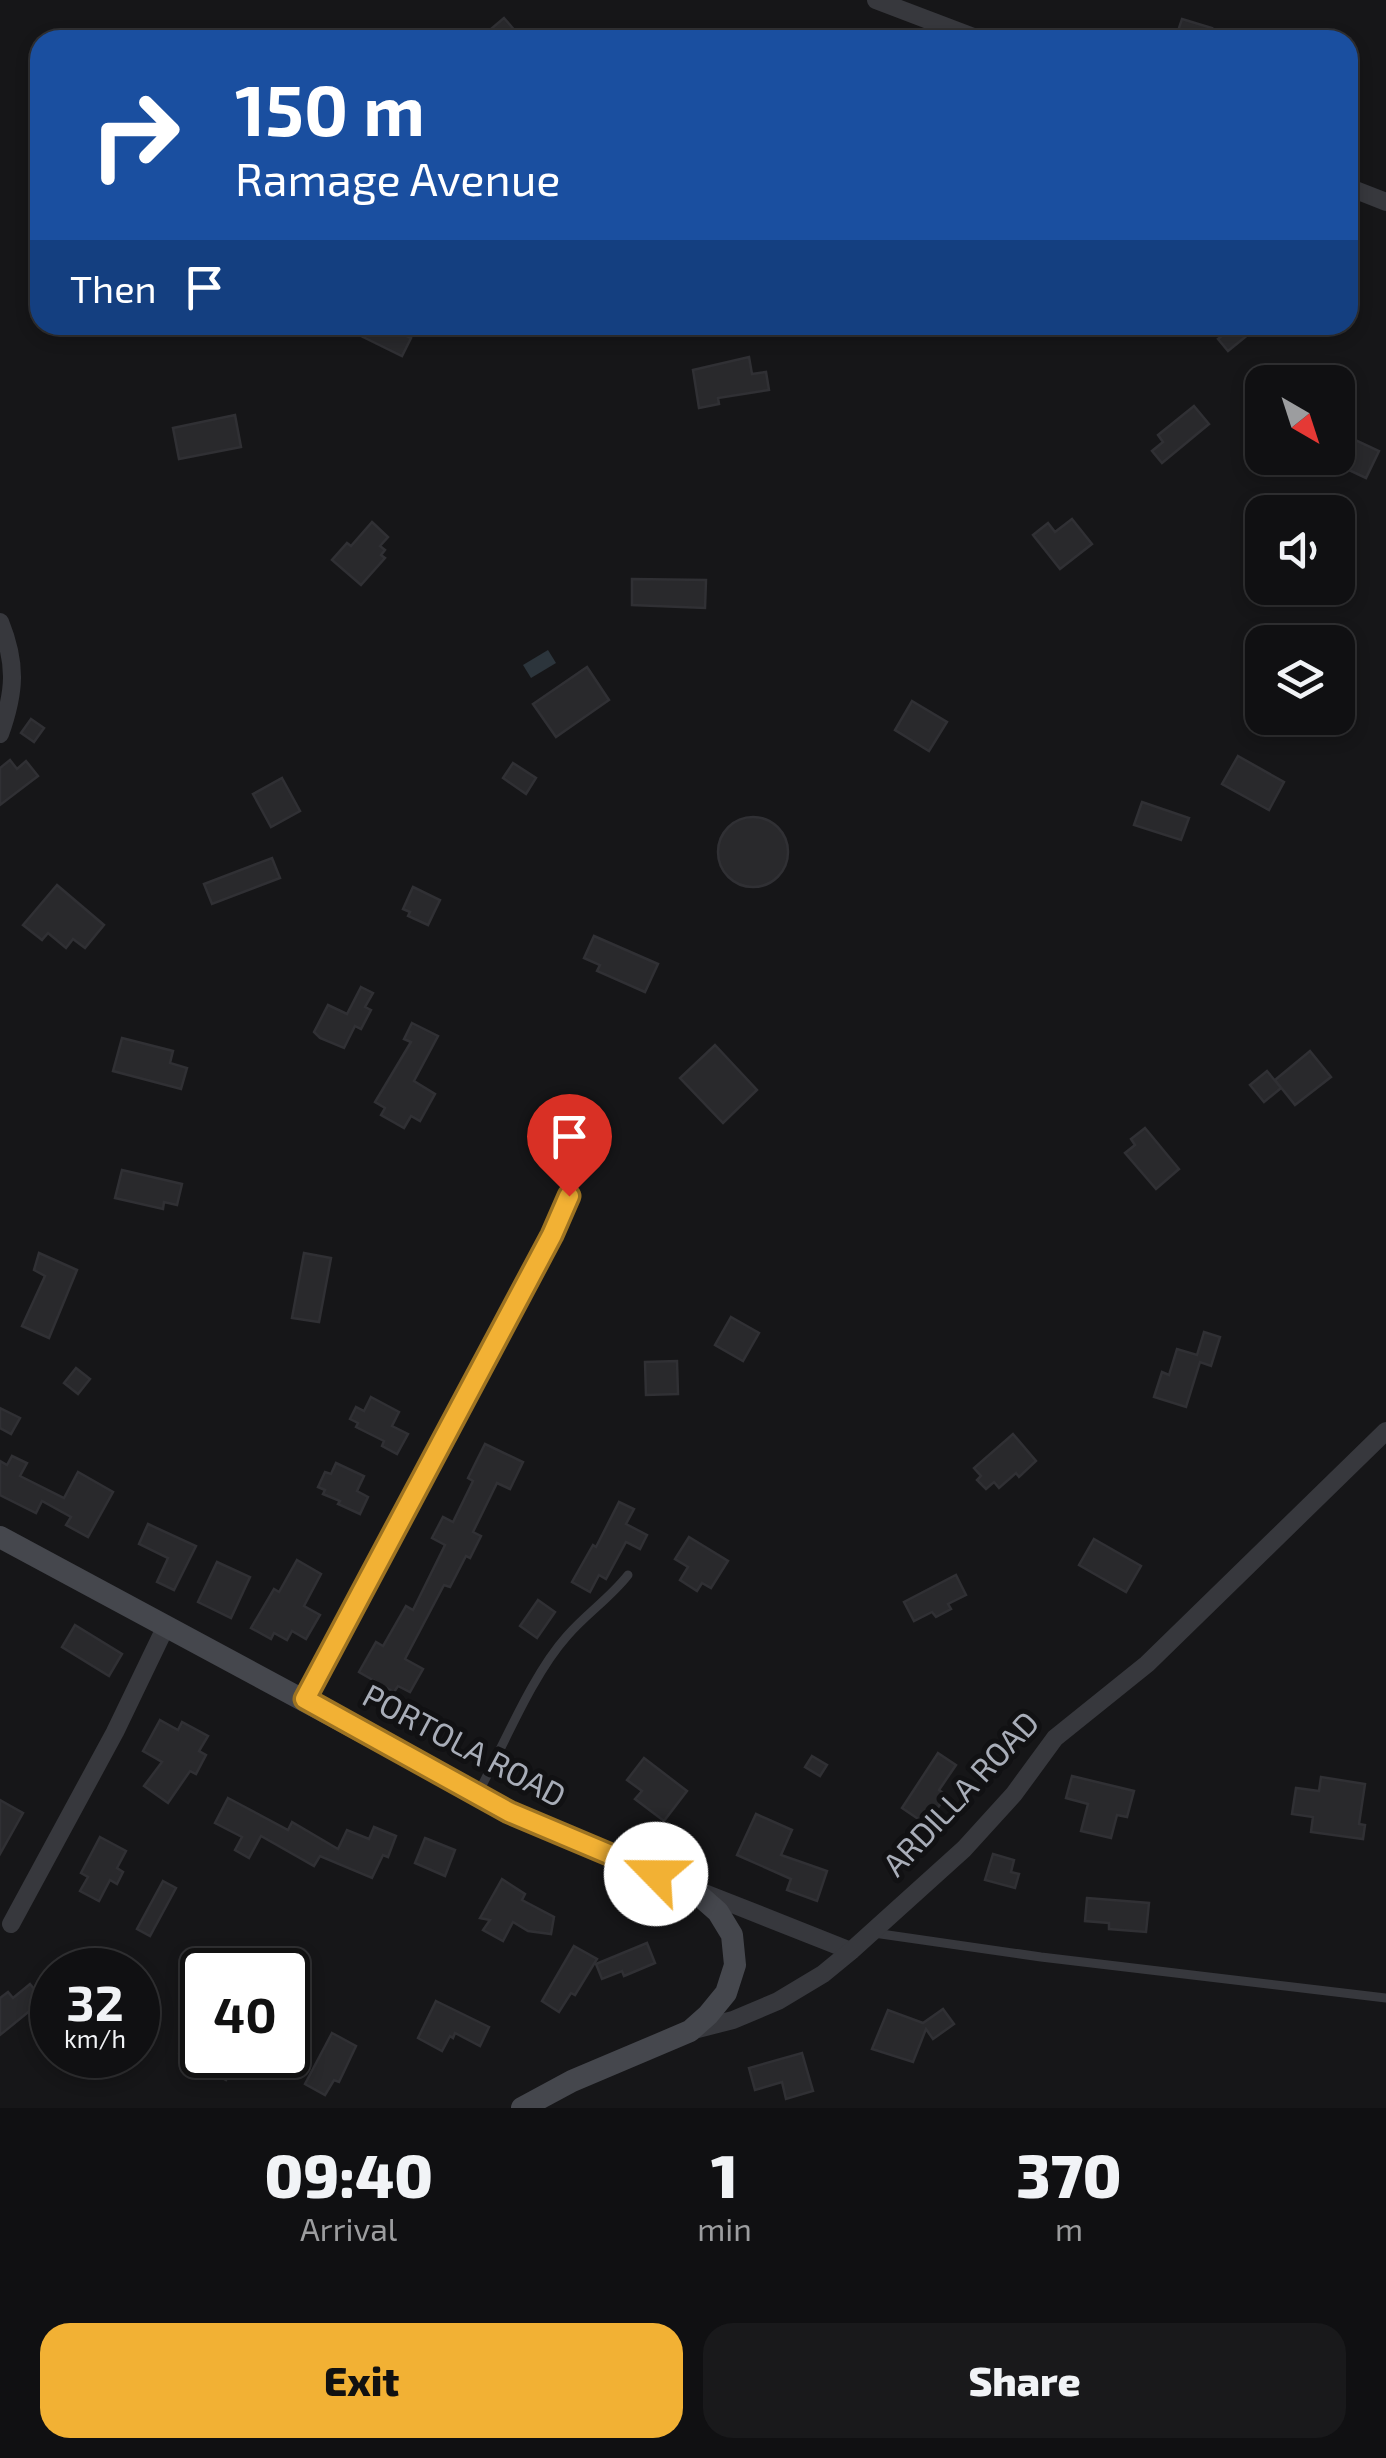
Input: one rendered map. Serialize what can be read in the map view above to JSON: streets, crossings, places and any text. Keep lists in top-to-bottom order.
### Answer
{
  "streets": {
    "street": ["PORTOLA ROAD", "ARDILLA ROAD"]
  },
  "crossings": [
    ["PORTOLA ROAD", "ARDILLA ROAD"]
  ],
  "north": "bottom right",
  "page": {
    "turn": ["150 m", "Ramage Avenue"],
    "then": "Then",
    "speed": "32 km/h",
    "limit": "40",
    "eta": [
      "09:40",
      "Arrival",
      "1",
      "min",
      "370",
      "m"
    ],
    "buttons": ["Exit", "Share"]
  }
}
